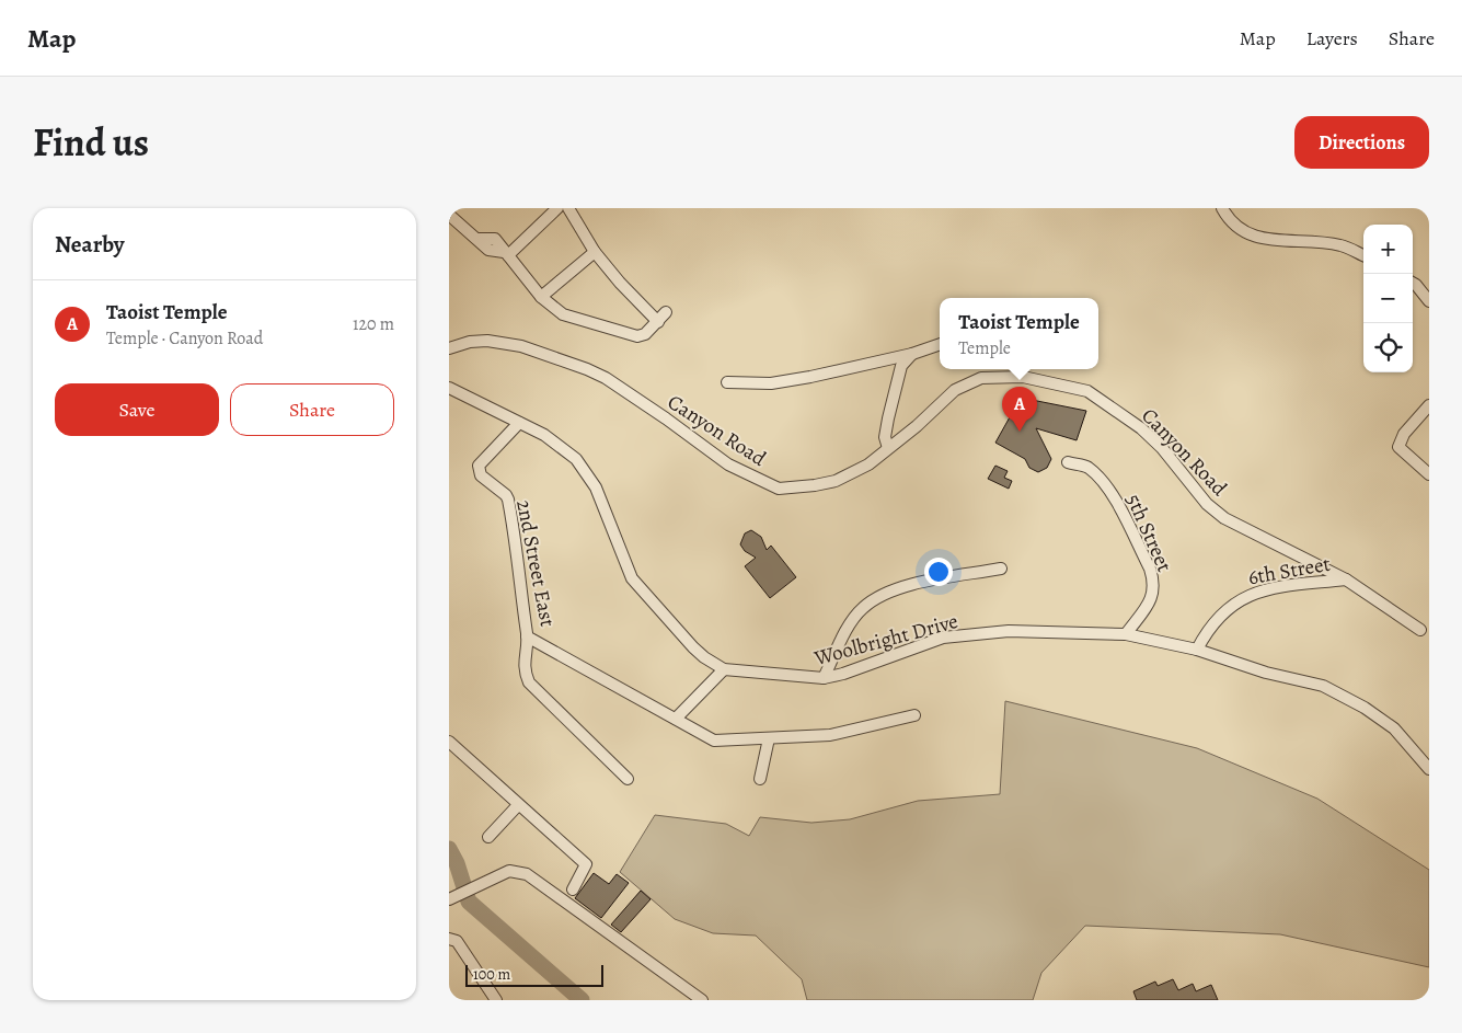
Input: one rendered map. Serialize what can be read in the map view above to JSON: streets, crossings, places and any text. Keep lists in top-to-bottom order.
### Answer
{
  "streets": {
    "street": [
      "Canyon Road",
      "5th Street",
      "2nd Street East",
      "6th Street",
      "Woolbright Drive"
    ]
  },
  "crossings": [
    ["Canyon Road", "6th Street"],
    ["5th Street", "Woolbright Drive"],
    ["2nd Street East", "Woolbright Drive"],
    ["6th Street", "Woolbright Drive"]
  ],
  "scale_bar": "100 m",
  "page": {
    "header": "Map",
    "nav": ["Map", "Layers", "Share"],
    "title": "Find us",
    "buttons": [
      "Directions",
      ["Save", "Share"]
    ],
    "heading": "Nearby",
    "map_buttons": ["+", "−"],
    "list": [
      {
        "mark": "A",
        "name": "Taoist Temple",
        "note": "Temple · Canyon Road",
        "value": "120 m"
      }
    ],
    "popup": ["Taoist Temple", "Temple"],
    "pins": "A",
    "scale": "100 m"
  }
}
